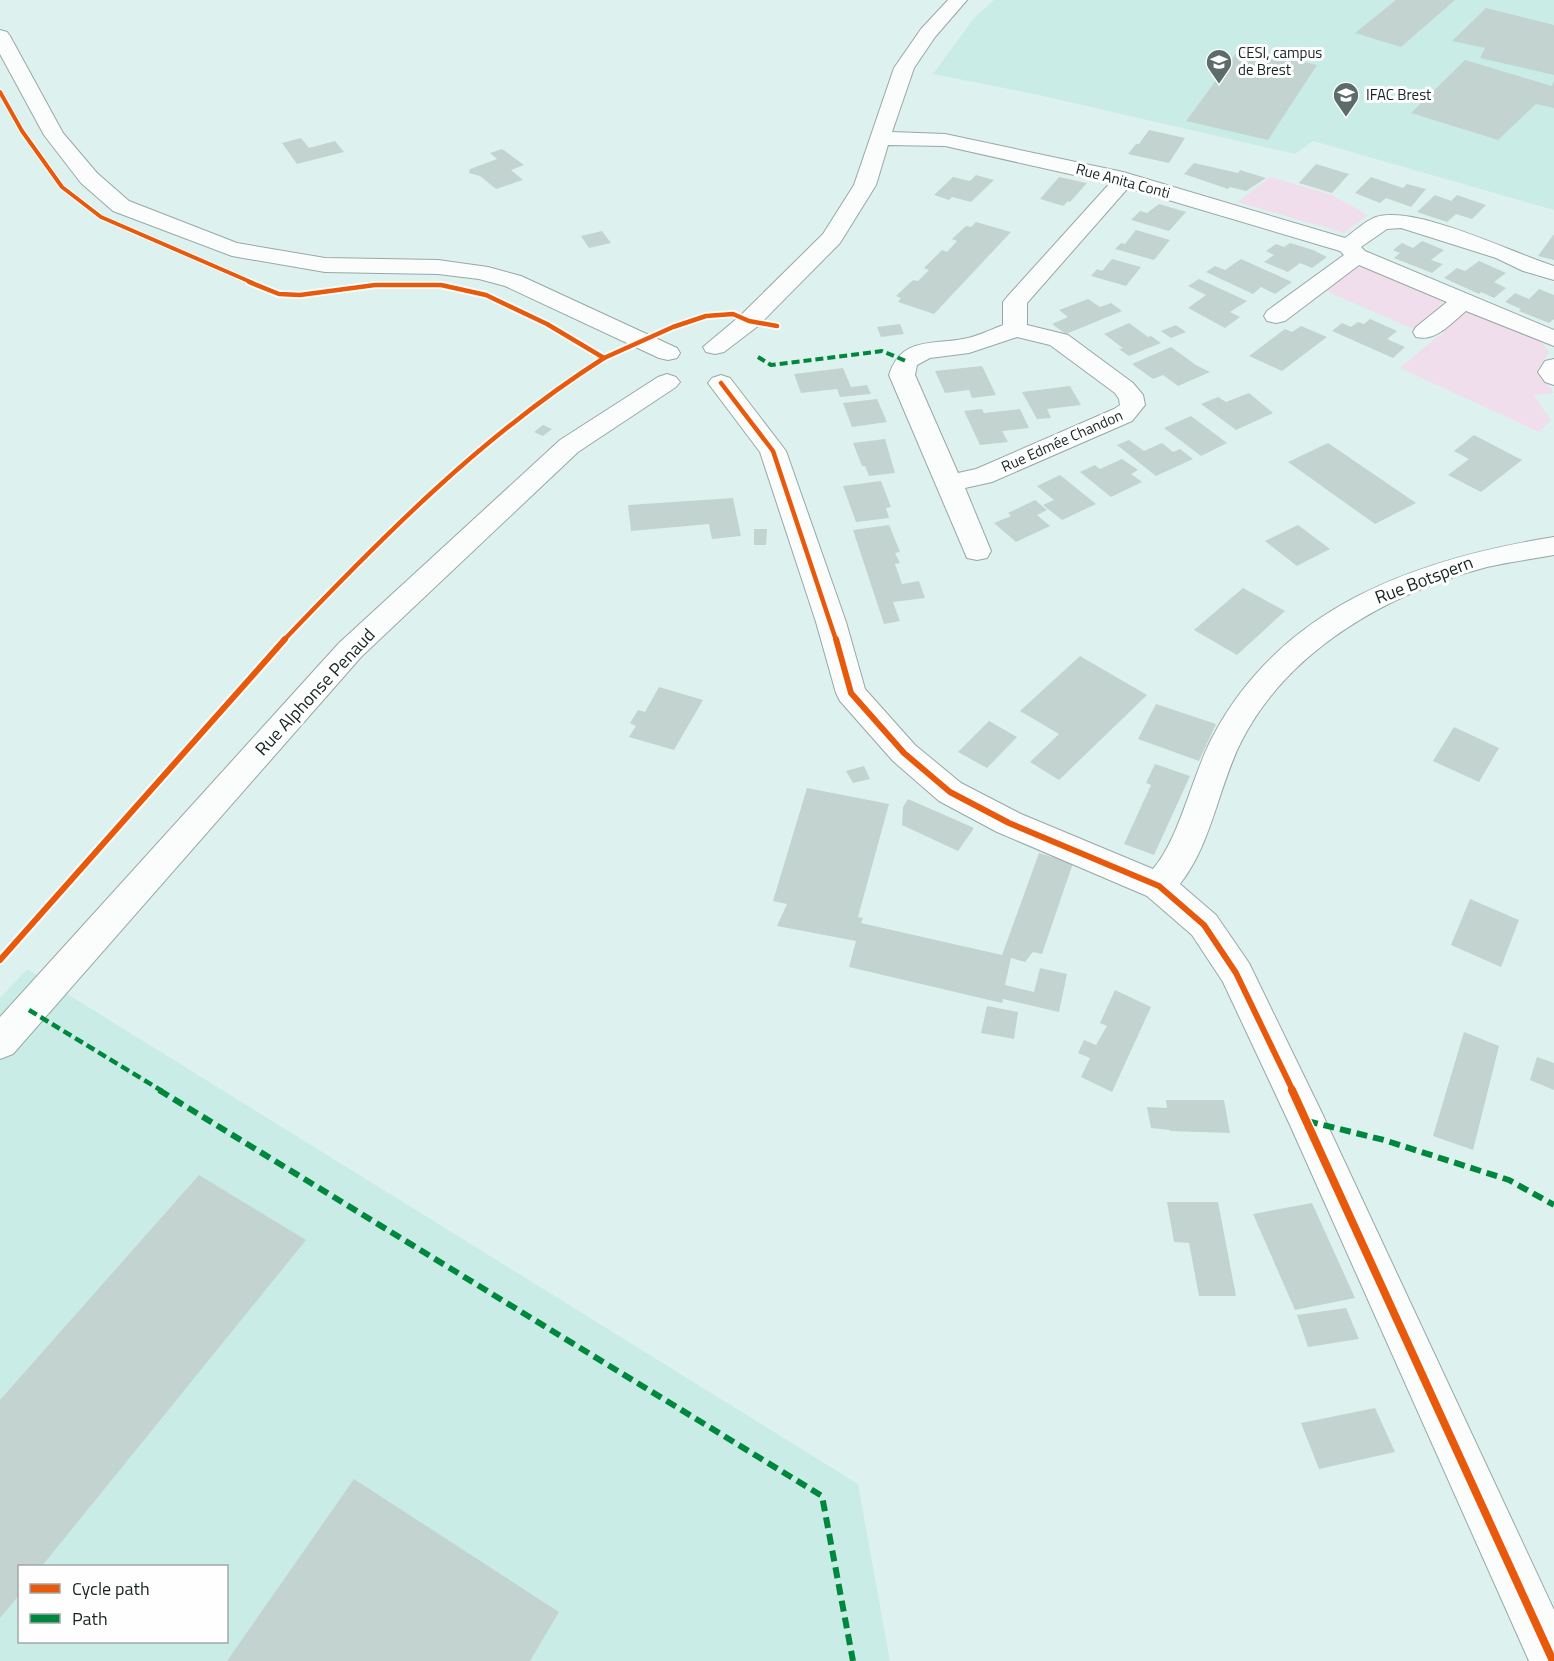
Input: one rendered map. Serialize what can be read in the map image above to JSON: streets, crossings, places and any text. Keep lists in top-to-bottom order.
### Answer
{
  "streets": {
    "street": [
      "Rue Anita Conti",
      "Rue Edmée Chandon",
      "Rue Botspern",
      "Rue Alphonse Penaud"
    ]
  },
  "places": {
    "school or university": ["CESI, campus de Brest", "IFAC Brest"]
  },
  "legend": ["Cycle path", "Path"]
}
